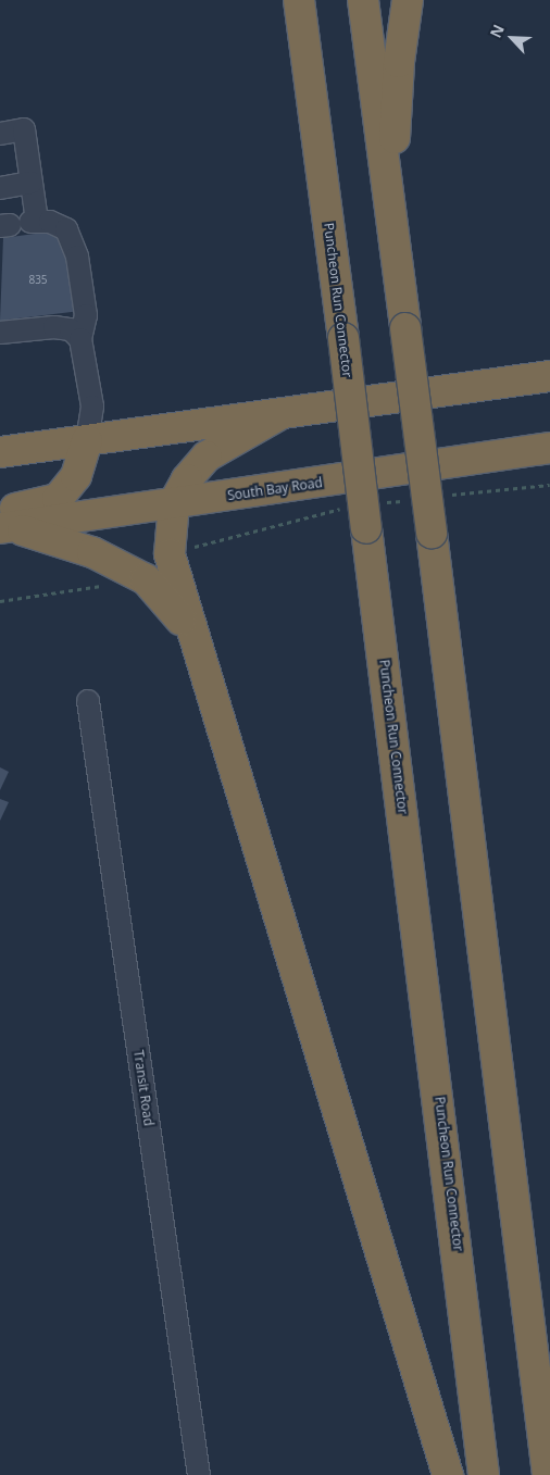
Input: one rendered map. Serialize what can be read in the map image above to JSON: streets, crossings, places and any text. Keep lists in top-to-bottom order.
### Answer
{
  "streets": {
    "highway": ["Puncheon Run Connector", "South Bay Road"],
    "street": ["Transit Road"]
  },
  "house_numbers": ["835"],
  "north": "top left"
}
